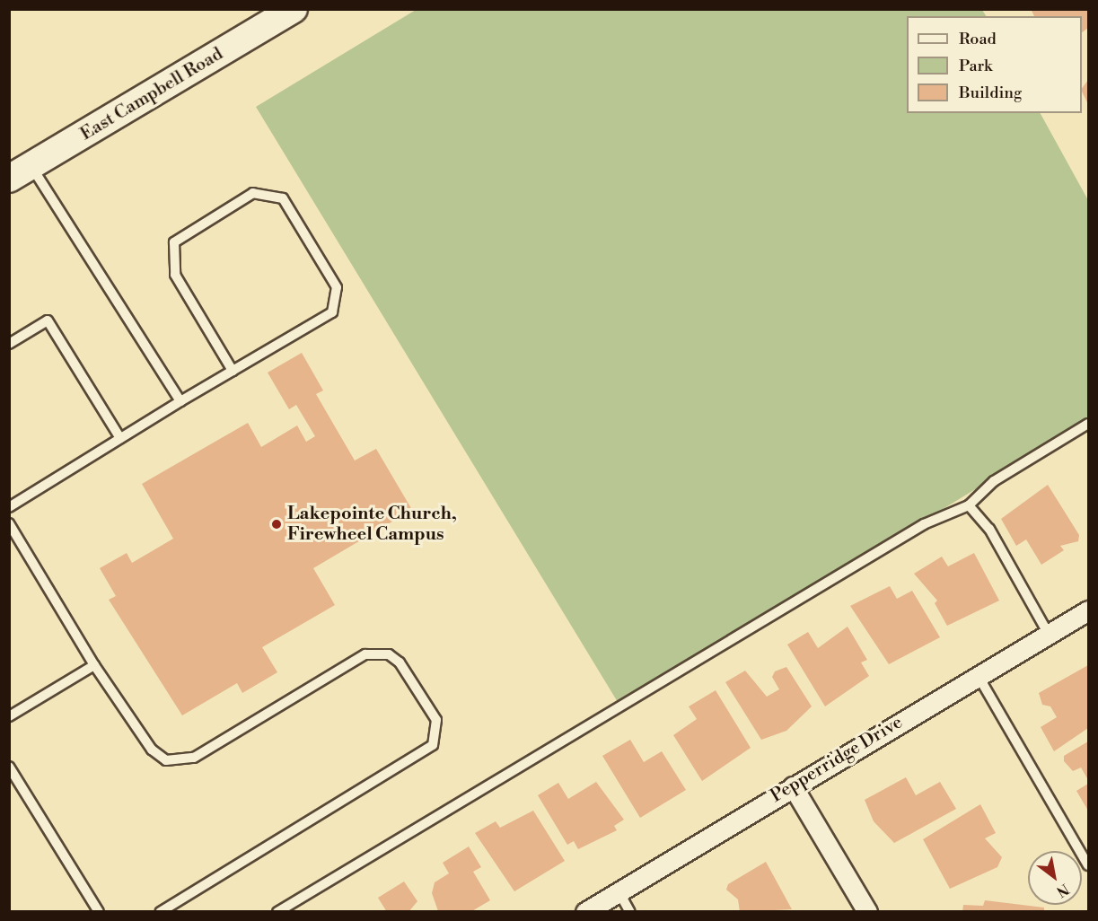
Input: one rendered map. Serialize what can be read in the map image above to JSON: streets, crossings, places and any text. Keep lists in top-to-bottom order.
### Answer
{
  "streets": {
    "main road": ["East Campbell Road"],
    "street": ["Pepperridge Drive"]
  },
  "places": ["Lakepointe Church, Firewheel Campus"],
  "legend": ["Road", "Park", "Building"],
  "north": "bottom right"
}
